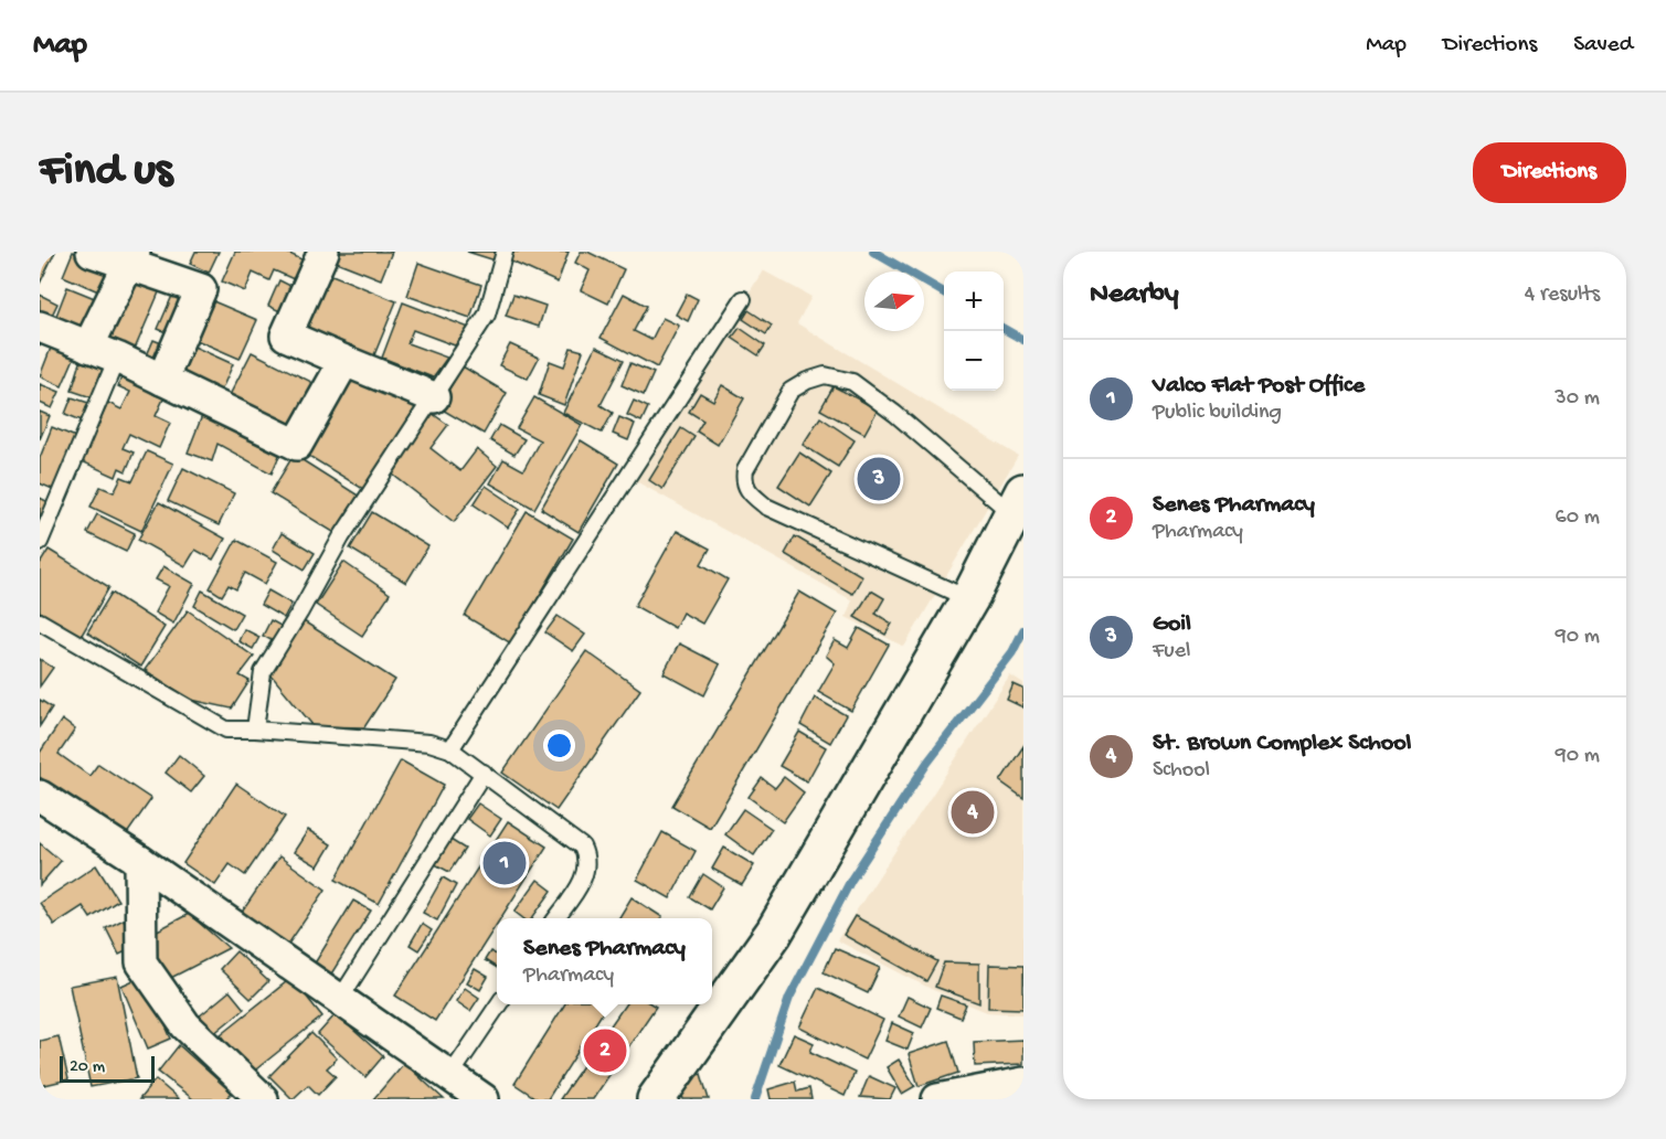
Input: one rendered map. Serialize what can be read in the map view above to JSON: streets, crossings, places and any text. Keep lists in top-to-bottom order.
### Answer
{
  "scale_bar": "20 m",
  "north": "right",
  "page": {
    "header": "Map",
    "nav": ["Map", "Directions", "Saved"],
    "buttons": "Directions",
    "title": "Find us",
    "heading": ["Nearby", "4 results"],
    "map_buttons": ["+", "−"],
    "list": [
      {
        "mark": "1",
        "name": "Valco Flat Post Office",
        "note": "Public building",
        "value": "30 m"
      },
      {
        "mark": "2",
        "name": "Senes Pharmacy",
        "note": "Pharmacy",
        "value": "60 m"
      },
      {
        "mark": "3",
        "name": "Goil",
        "note": "Fuel",
        "value": "90 m"
      },
      {
        "mark": "4",
        "name": "St. Brown Complex School",
        "note": "School",
        "value": "90 m"
      }
    ],
    "pins": [
      "3",
      "4",
      "1",
      "2"
    ],
    "popup": ["Senes Pharmacy", "Pharmacy"],
    "scale": "20 m"
  }
}
